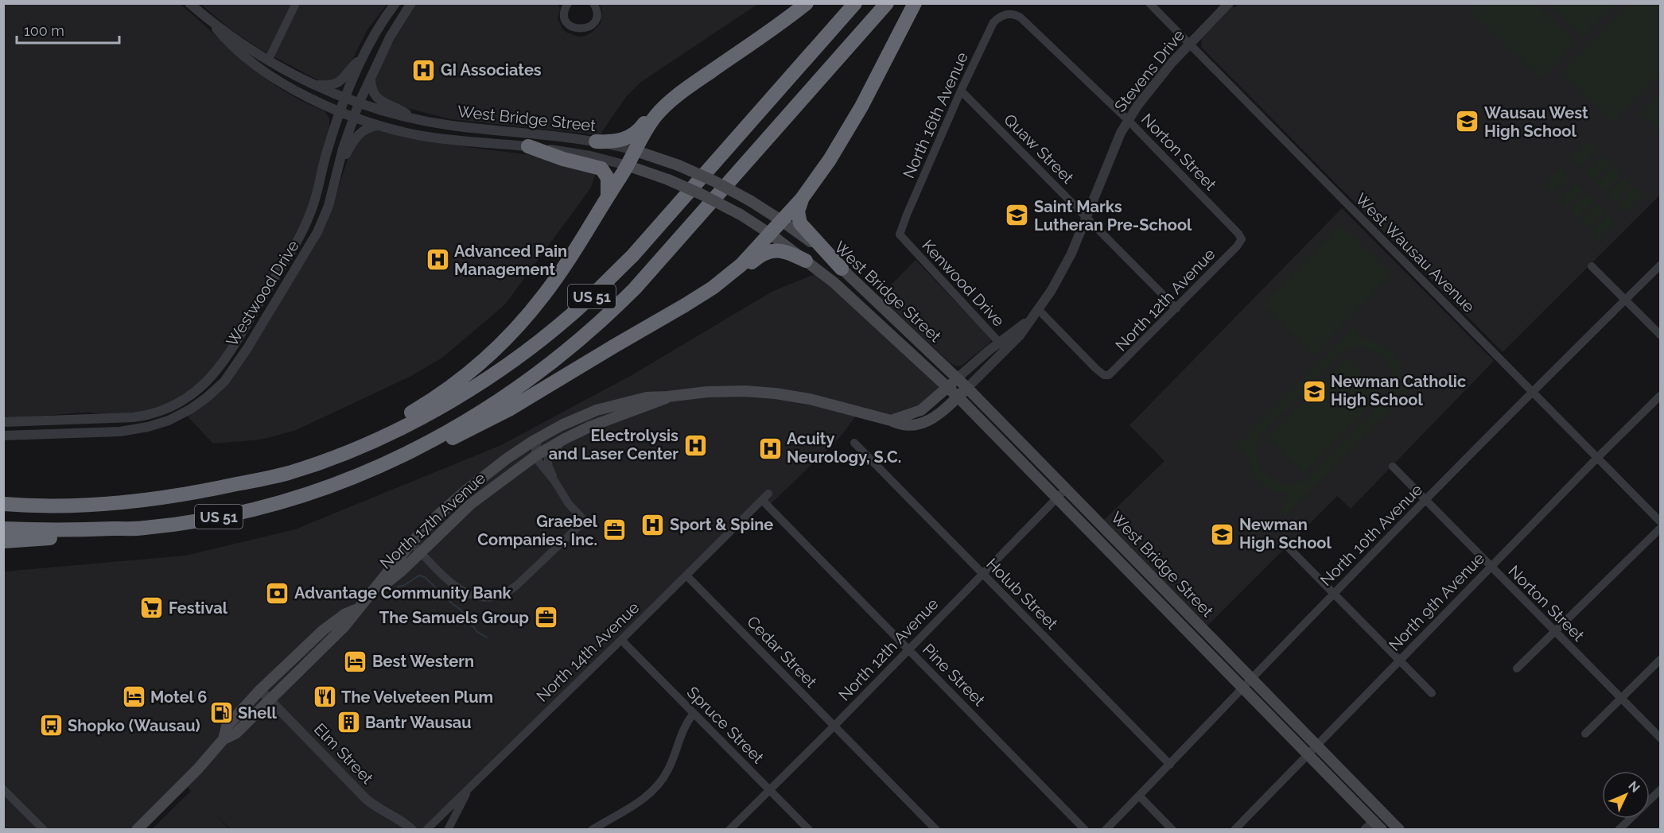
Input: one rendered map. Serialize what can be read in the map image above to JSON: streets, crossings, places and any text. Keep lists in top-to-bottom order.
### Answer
{
  "streets": {
    "highway": ["US 51"],
    "main road": ["West Bridge Street", "North 17th Avenue"],
    "street": [
      "Stevens Drive",
      "North 16th Avenue",
      "Quaw Street",
      "Norton Street",
      "West Wausau Avenue",
      "Kenwood Drive",
      "Westwood Drive",
      "North 12th Avenue",
      "North 10th Avenue",
      "Holub Street",
      "North 9th Avenue",
      "North 14th Avenue",
      "Cedar Street",
      "Pine Street",
      "Spruce Street",
      "Elm Street"
    ]
  },
  "crossings": [
    ["Stevens Drive", "West Bridge Street"],
    ["Stevens Drive", "Quaw Street"],
    ["Stevens Drive", "Norton Street"],
    ["Stevens Drive", "West Wausau Avenue"],
    ["Stevens Drive", "Kenwood Drive"],
    ["Stevens Drive", "North 12th Avenue"],
    ["Stevens Drive", "North 17th Avenue"],
    ["North 16th Avenue", "Quaw Street"],
    ["North 16th Avenue", "Norton Street"],
    ["North 16th Avenue", "Kenwood Drive"],
    ["West Bridge Street", "Westwood Drive"],
    ["West Bridge Street", "North 12th Avenue"],
    ["West Bridge Street", "North 17th Avenue"],
    ["West Bridge Street", "North 10th Avenue"],
    ["West Bridge Street", "North 9th Avenue"],
    ["Quaw Street", "North 12th Avenue"],
    ["Norton Street", "North 12th Avenue"],
    ["Norton Street", "North 10th Avenue"],
    ["Norton Street", "North 9th Avenue"],
    ["West Wausau Avenue", "North 10th Avenue"],
    ["West Wausau Avenue", "North 9th Avenue"],
    ["North 12th Avenue", "Holub Street"],
    ["North 12th Avenue", "Cedar Street"],
    ["North 12th Avenue", "Pine Street"],
    ["North 12th Avenue", "Spruce Street"],
    ["North 17th Avenue", "Elm Street"],
    ["North 10th Avenue", "Holub Street"],
    ["North 14th Avenue", "Cedar Street"],
    ["North 14th Avenue", "Pine Street"],
    ["North 14th Avenue", "Spruce Street"]
  ],
  "places": {
    "hospital": [
      "GI Associates",
      "Advanced Pain Management",
      "Electrolysis and Laser Center",
      "Acuity Neurology, S.C.",
      "Sport & Spine"
    ],
    "school or university": [
      "Wausau West High School",
      "Saint Marks Lutheran Pre-School",
      "Newman Catholic High School",
      "Newman High School"
    ],
    "office": ["Graebel Companies, Inc.", "The Samuels Group"],
    "bank": ["Advantage Community Bank"],
    "supermarket": ["Festival"],
    "hotel": ["Best Western", "Motel 6"],
    "restaurant": ["The Velveteen Plum"],
    "fuel station": ["Shell"],
    "building": ["Bantr Wausau"],
    "bus stop": ["Shopko (Wausau)"]
  },
  "scale_bar": "100 m",
  "north": "top right"
}
